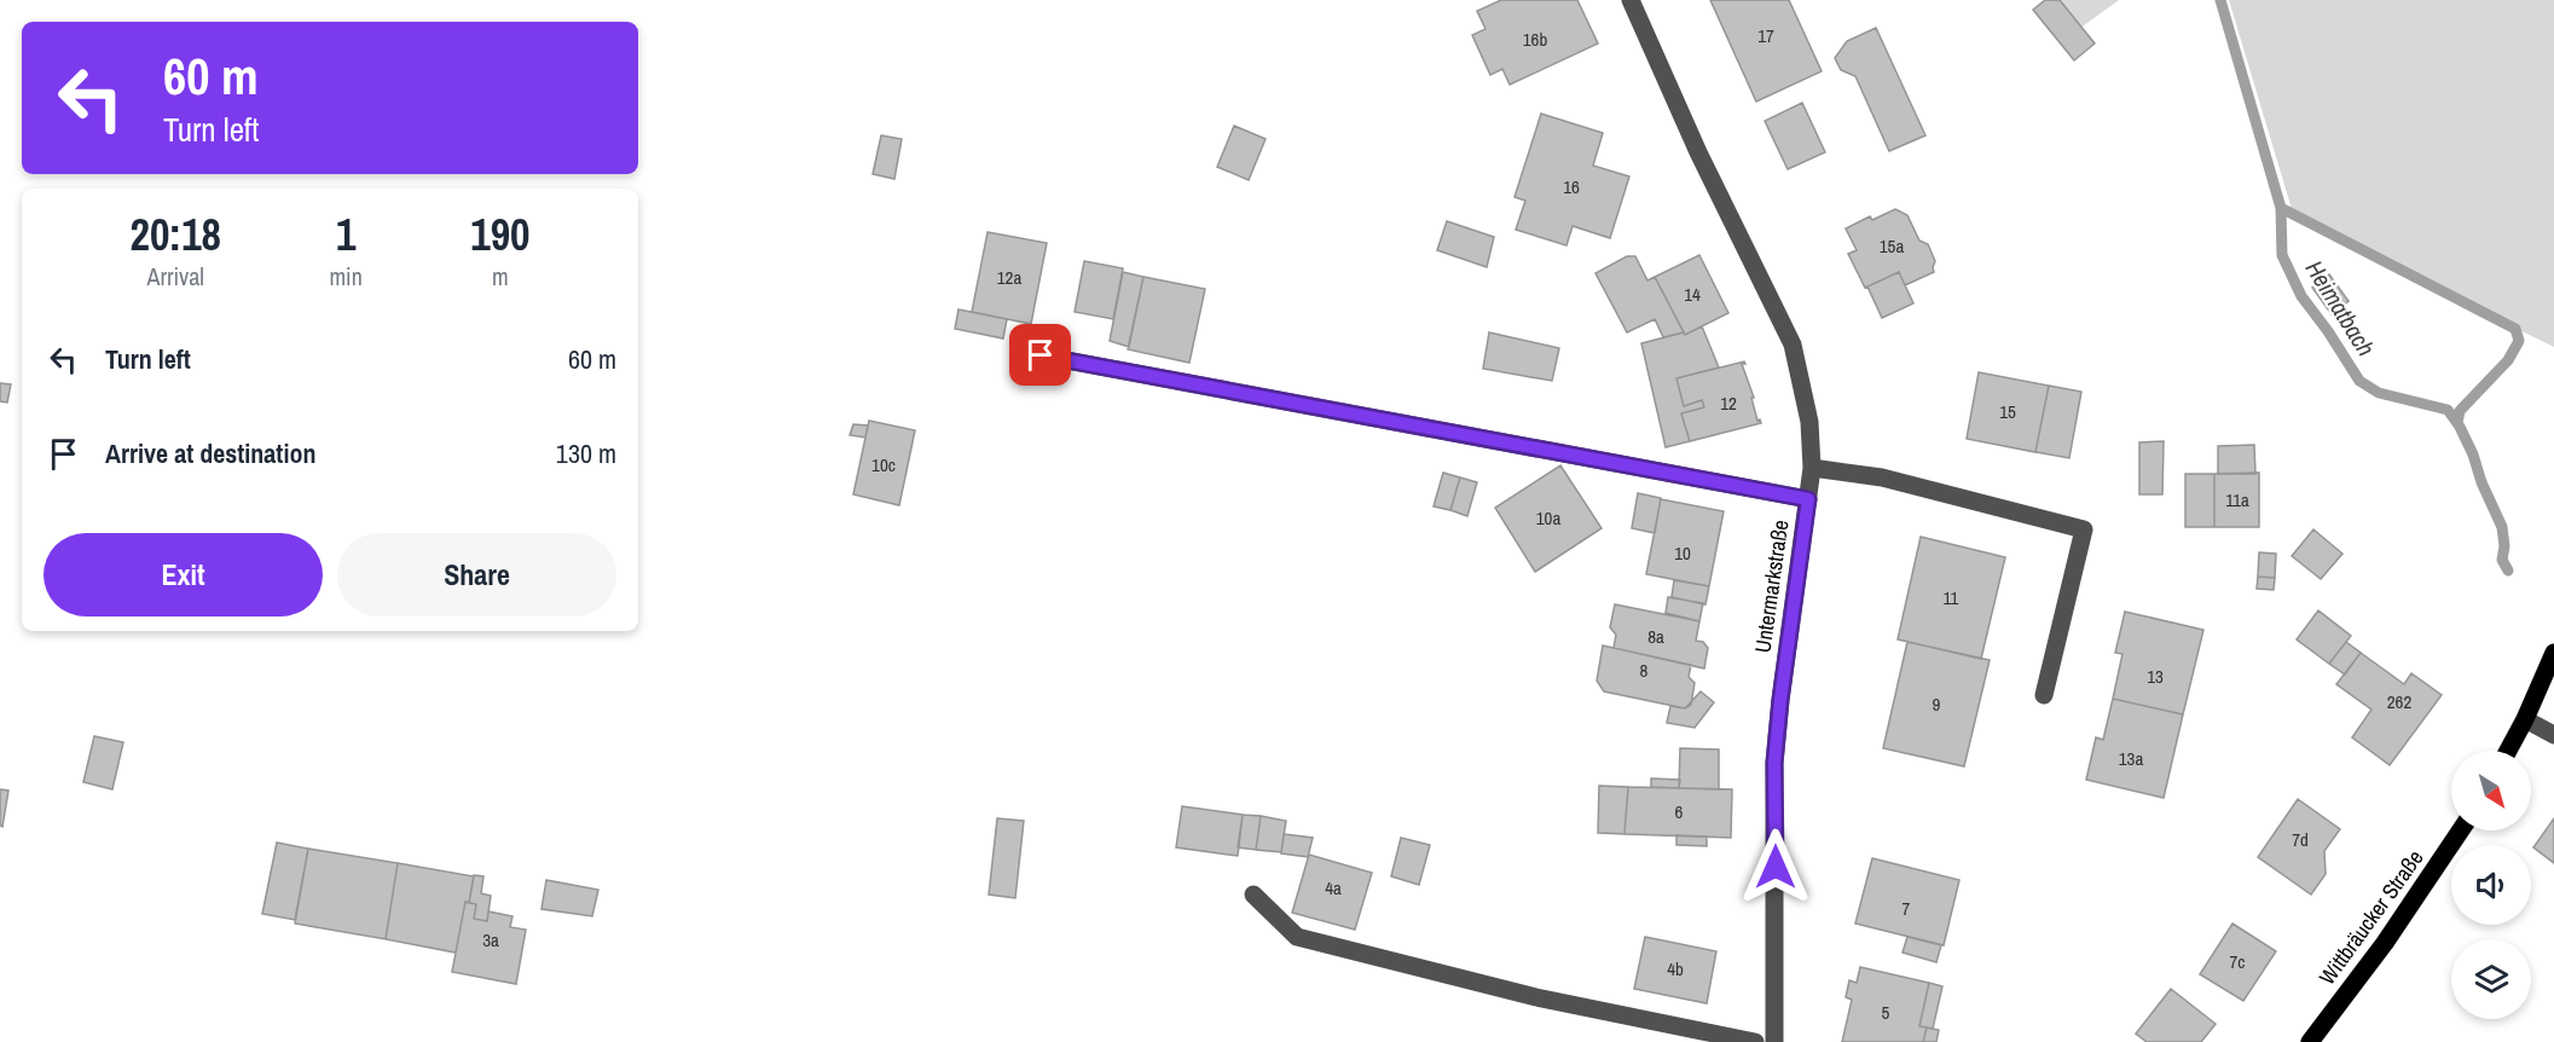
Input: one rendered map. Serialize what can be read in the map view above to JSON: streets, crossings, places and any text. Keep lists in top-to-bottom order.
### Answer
{
  "streets": {
    "main road": ["Wittbräucker Straße"],
    "street": ["Untermarkstraße"]
  },
  "water": ["Heimatbach"],
  "house_numbers": [
    "17",
    "16b",
    "16",
    "15a",
    "12a",
    "14",
    "12",
    "15",
    "10c",
    "11a",
    "10a",
    "10",
    "11",
    "8a",
    "8",
    "13",
    "262",
    "9",
    "13a",
    "6",
    "7d",
    "4a",
    "7",
    "3a",
    "7c",
    "4b",
    "5"
  ],
  "north": "bottom right",
  "page": {
    "turn": ["60 m", "Turn left"],
    "eta": [
      "20:18",
      "Arrival",
      "1",
      "min",
      "190",
      "m"
    ],
    "list": [
      {
        "name": "Turn left",
        "value": "60 m"
      },
      {
        "name": "Arrive at destination",
        "value": "130 m"
      }
    ],
    "buttons": ["Exit", "Share"]
  }
}
